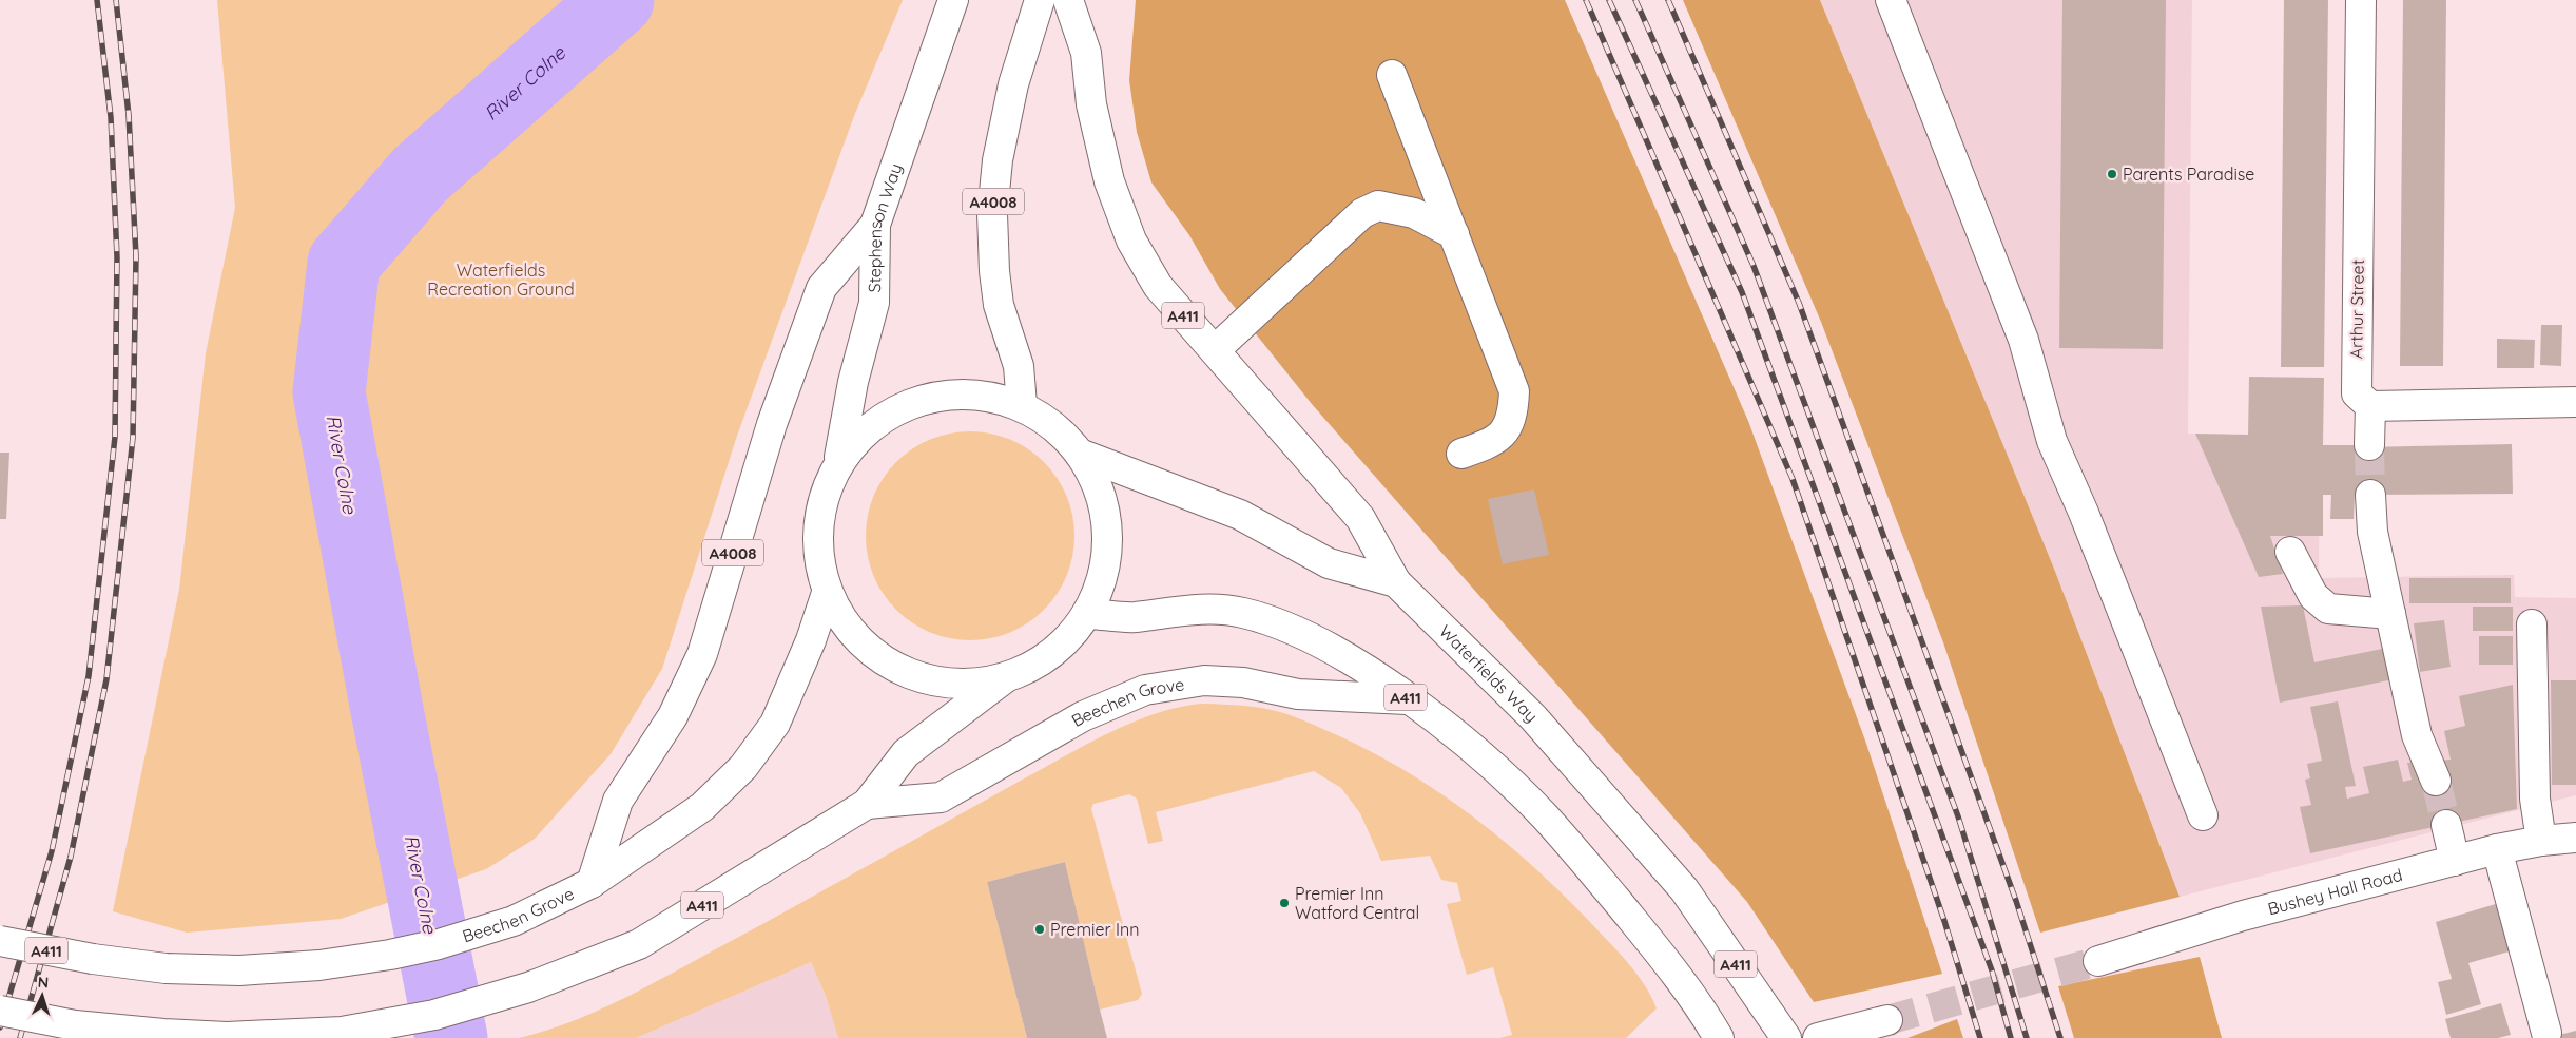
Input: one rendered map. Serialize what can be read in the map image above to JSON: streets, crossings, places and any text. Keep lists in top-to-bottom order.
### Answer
{
  "streets": {
    "main road": [
      "A4008",
      "Stephenson Way",
      "Arthur Street",
      "A411",
      "Waterfields Way",
      "Beechen Grove",
      "Bushey Hall Road"
    ]
  },
  "crossings": [
    ["A4008", "Stephenson Way"],
    ["A4008", "Beechen Grove"],
    ["A411", "Waterfields Way"],
    ["A411", "Beechen Grove"]
  ],
  "water": ["River Colne"],
  "parks": ["Waterfields Recreation Ground"],
  "places": ["Parents Paradise", "Premier Inn Watford Central", "Premier Inn"],
  "north": "top"
}
